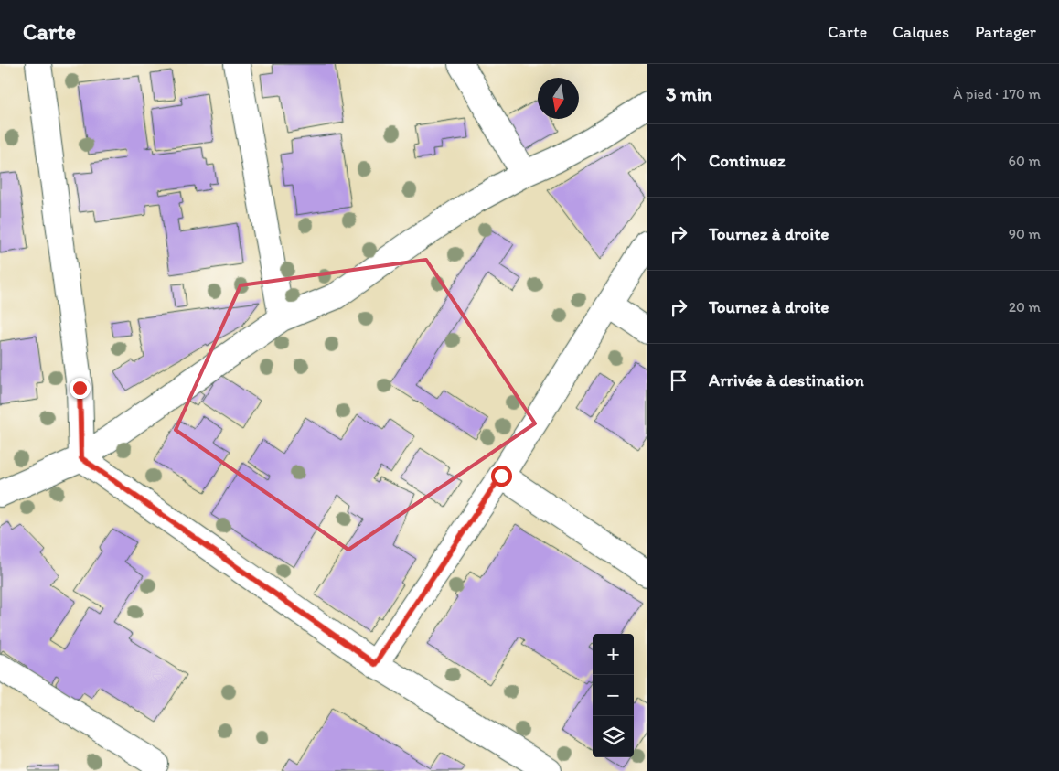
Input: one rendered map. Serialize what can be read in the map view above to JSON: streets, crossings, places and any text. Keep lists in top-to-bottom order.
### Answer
{
  "north": "bottom",
  "page": {
    "header": "Carte",
    "nav": ["Carte", "Calques", "Partager"],
    "heading": ["3 min", "À pied · 170 m"],
    "list": [
      ["Continuez", "60 m"],
      ["Tournez à droite", "90 m"],
      ["Tournez à droite", "20 m"],
      "Arrivée à destination"
    ],
    "map_buttons": ["+", "−"]
  }
}
